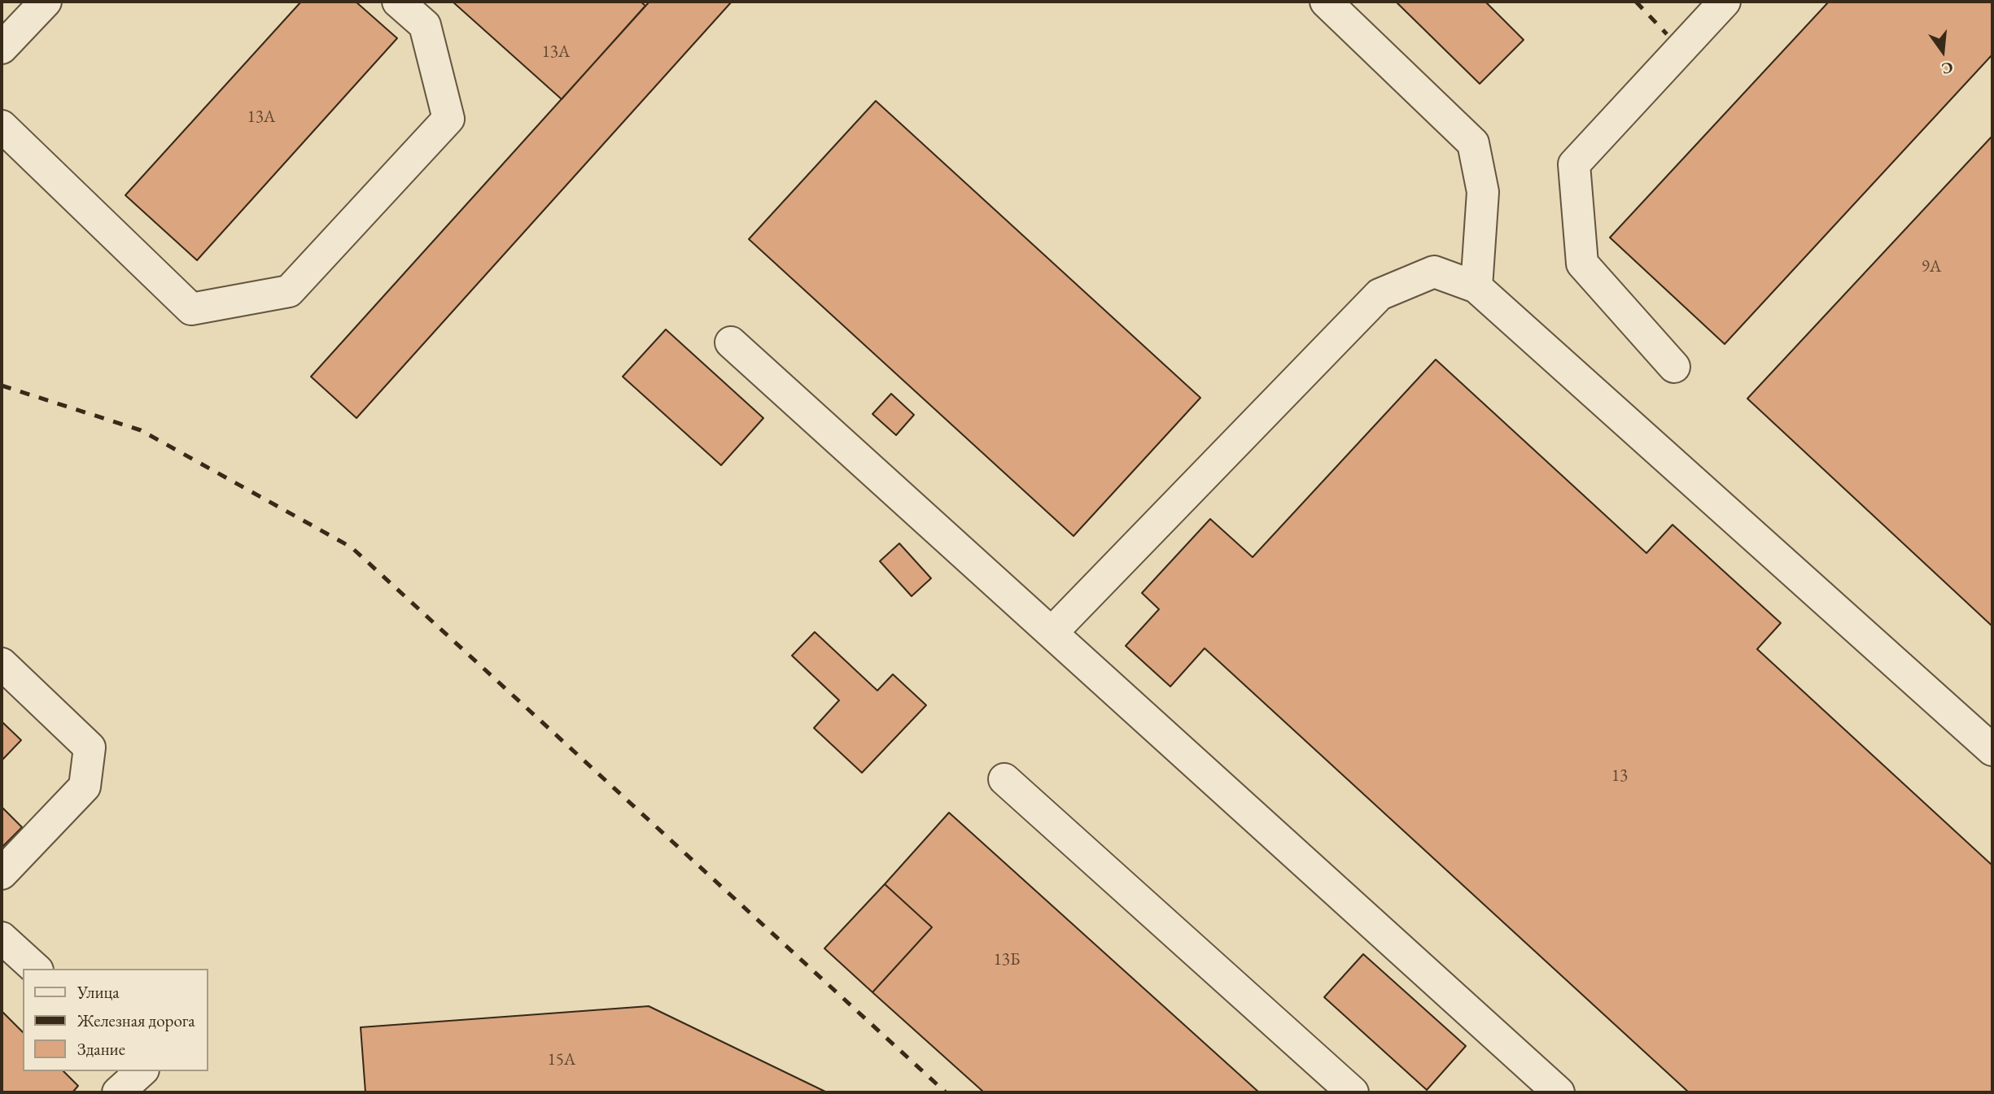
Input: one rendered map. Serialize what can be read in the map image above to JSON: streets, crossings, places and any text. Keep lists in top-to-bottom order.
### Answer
{
  "house_numbers": [
    "13А",
    "13А",
    "9А",
    "13",
    "13Б",
    "15А"
  ],
  "legend": ["Улица", "Железная дорога", "Здание"],
  "north": "bottom"
}
